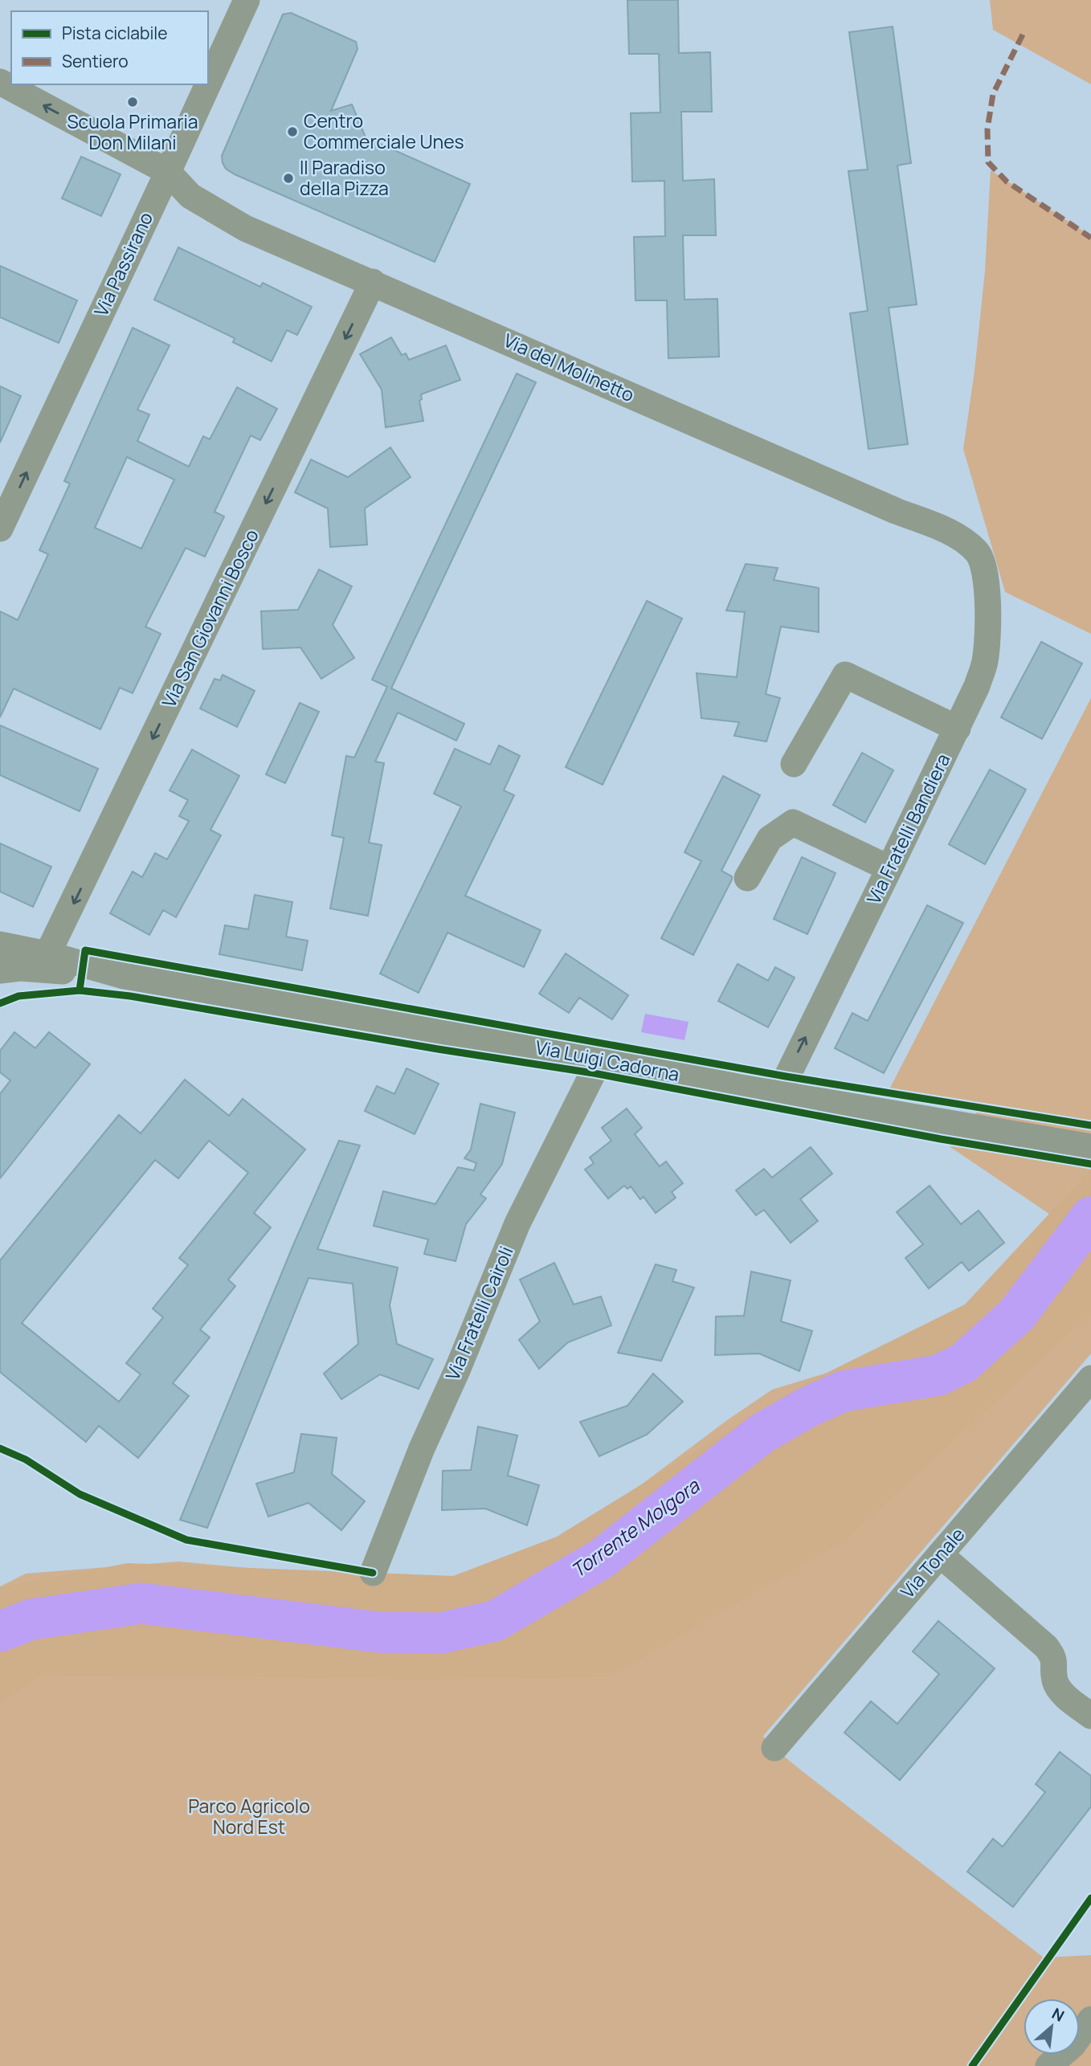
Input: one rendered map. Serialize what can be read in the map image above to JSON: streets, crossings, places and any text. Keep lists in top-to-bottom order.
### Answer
{
  "streets": {
    "street": [
      "Via Passirano",
      "Via del Molinetto",
      "Via San Giovanni Bosco",
      "Via Fratelli Bandiera",
      "Via Luigi Cadorna",
      "Via Fratelli Cairoli",
      "Via Tonale"
    ]
  },
  "crossings": [
    ["Via Passirano", "Via del Molinetto"],
    ["Via del Molinetto", "Via San Giovanni Bosco"],
    ["Via del Molinetto", "Via Fratelli Bandiera"],
    ["Via San Giovanni Bosco", "Via Luigi Cadorna"],
    ["Via Fratelli Bandiera", "Via Luigi Cadorna"],
    ["Via Luigi Cadorna", "Via Fratelli Cairoli"]
  ],
  "one_way": ["Via Passirano", "Via San Giovanni Bosco", "Via Fratelli Bandiera"],
  "water": ["Torrente Molgora"],
  "parks": ["Parco Agricolo Nord Est"],
  "places": ["Scuola Primaria Don Milani", "Centro Commerciale Unes", "Il Paradiso della Pizza"],
  "legend": ["Pista ciclabile", "Sentiero"],
  "north": "top right"
}
